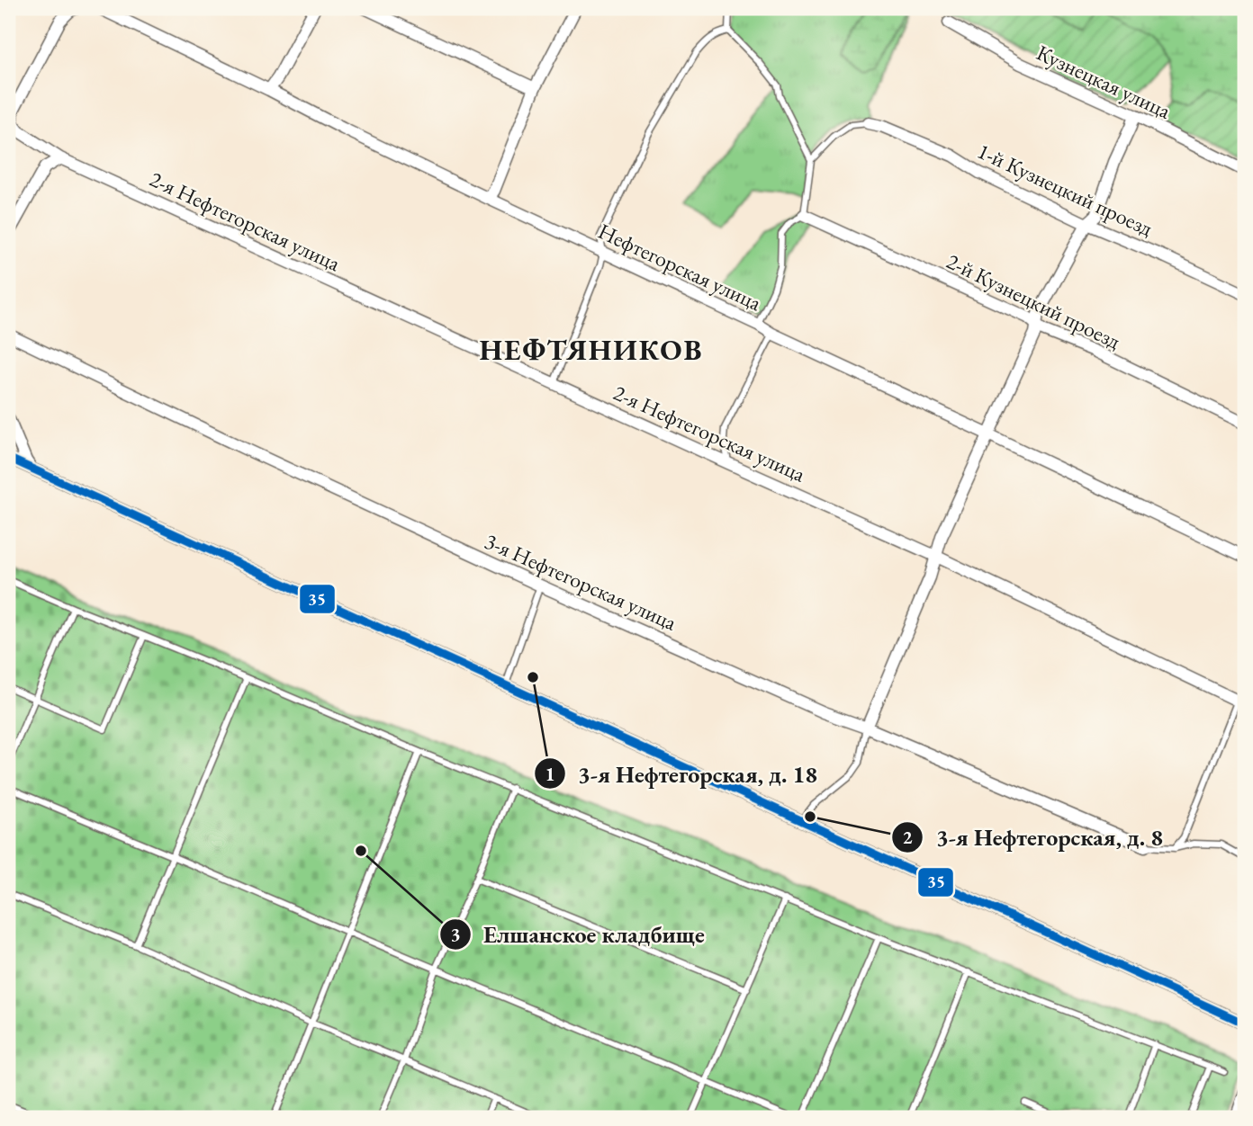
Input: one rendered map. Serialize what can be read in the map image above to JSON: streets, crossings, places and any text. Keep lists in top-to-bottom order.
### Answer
{
  "streets": {
    "street": [
      "Кузнецкая улица",
      "1-й Кузнецкий проезд",
      "2-я Нефтегорская улица",
      "Нефтегорская улица",
      "2-й Кузнецкий проезд",
      "3-я Нефтегорская улица"
    ]
  },
  "districts": ["НЕФТЯНИКОВ"],
  "places": ["3-я Нефтегорская, д. 18", "3-я Нефтегорская, д. 8", "Елшанское кладбище"],
  "lines": ["transit line 35"]
}
